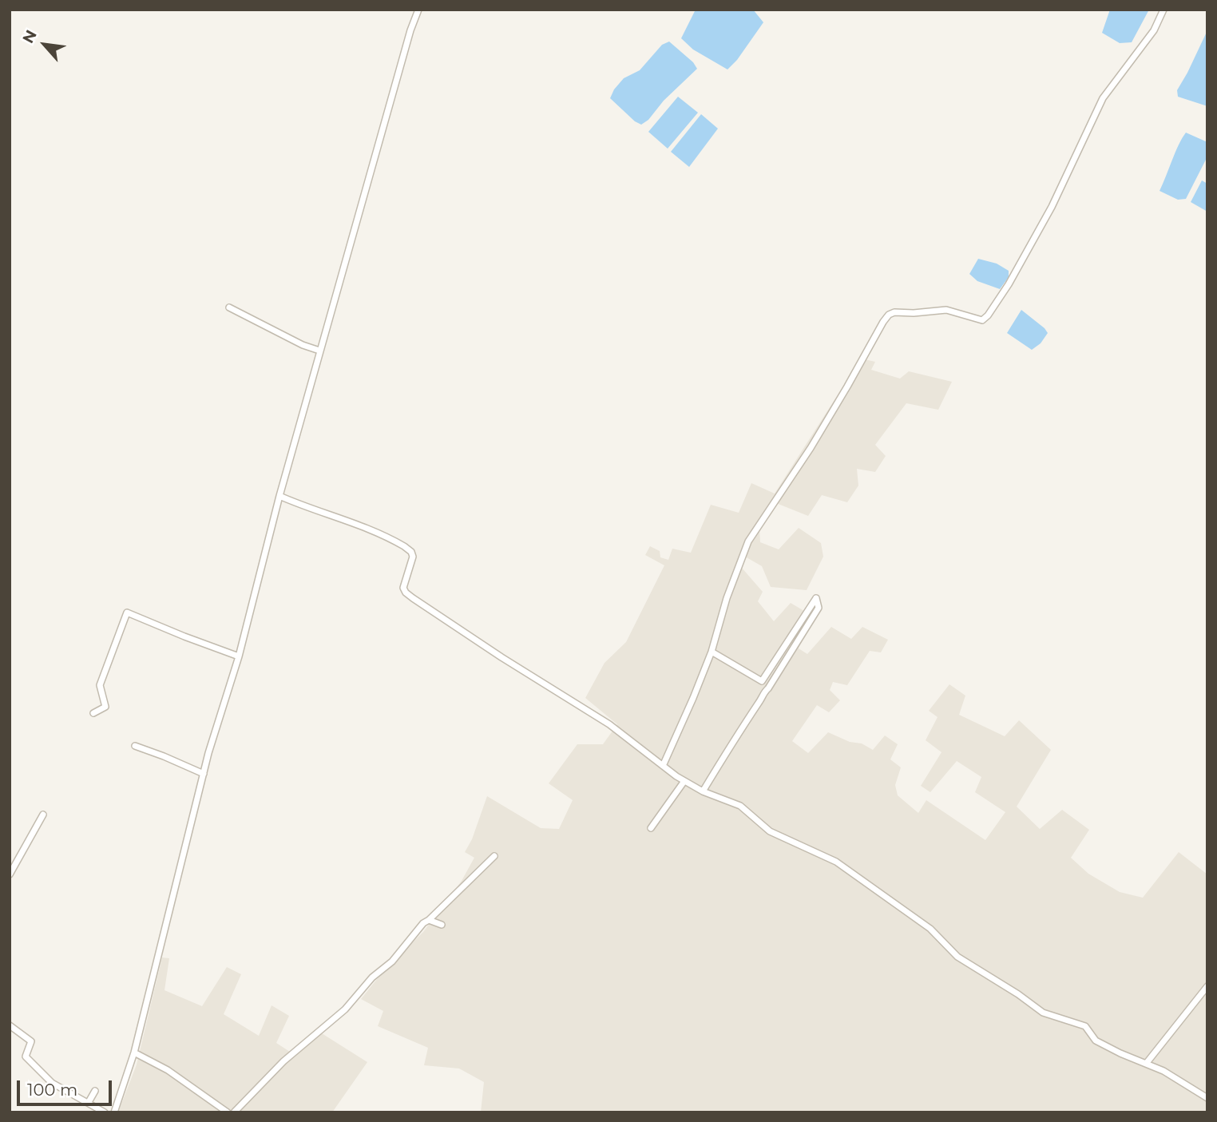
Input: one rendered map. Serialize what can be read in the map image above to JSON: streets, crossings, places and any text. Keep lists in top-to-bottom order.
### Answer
{
  "scale_bar": "100 m",
  "north": "top left"
}
